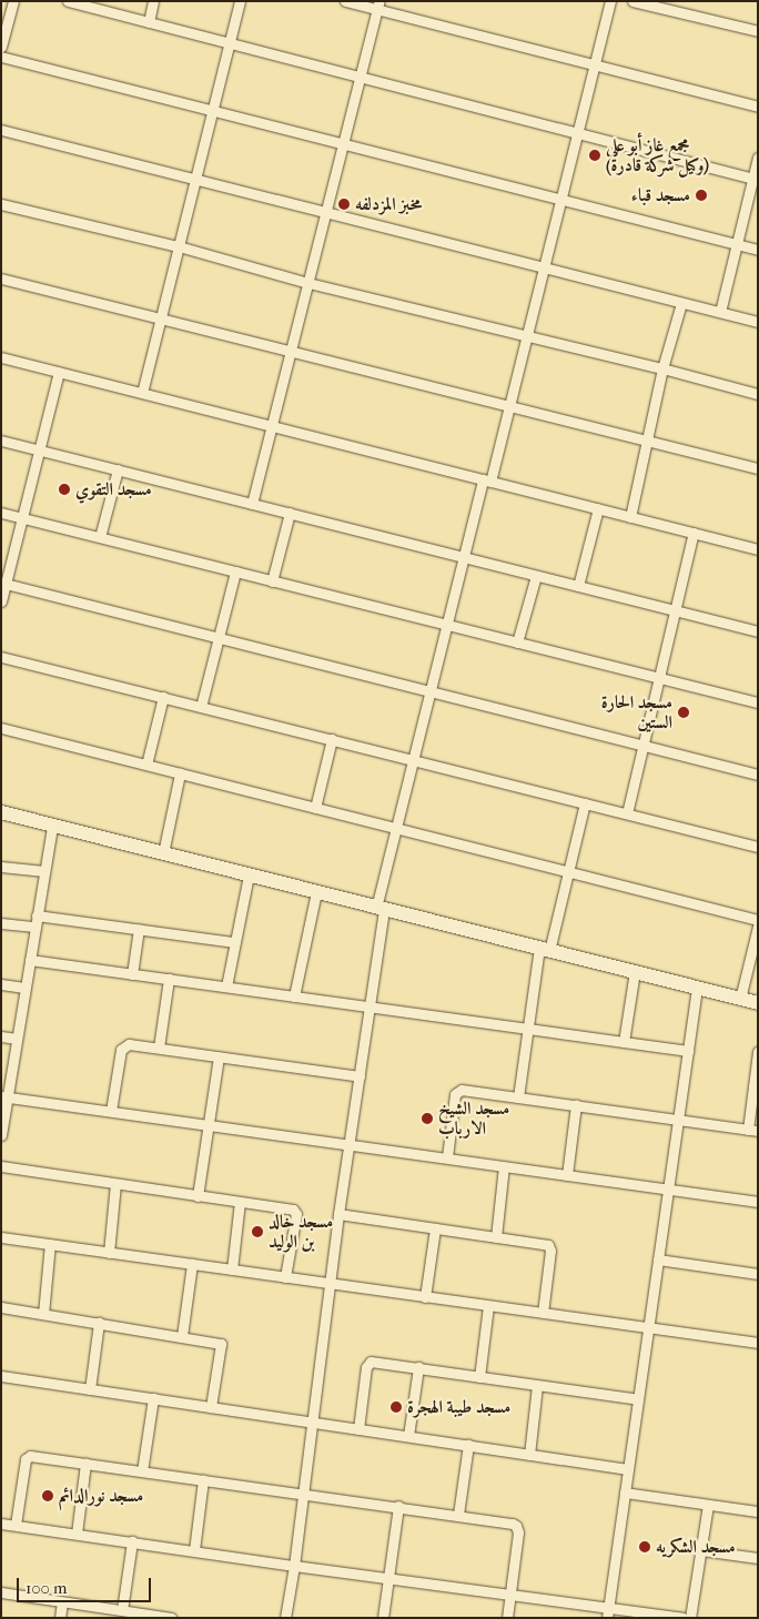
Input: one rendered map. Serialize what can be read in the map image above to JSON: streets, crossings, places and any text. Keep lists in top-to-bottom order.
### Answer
{
  "places": [
    "مجمع غاز أبو علي (وكيل شركة قادرة)",
    "مسجد قباء",
    "مخبز المزدلفه",
    "مسجد التقوي",
    "مسجد الحارة الستين",
    "مسجد الشيخ الارباب",
    "مسجد خالد بن الوليد",
    "مسجد طيبة الهجرة",
    "مسجد نورالدائم",
    "مسجد الشكريه"
  ],
  "scale_bar": "100 m"
}
